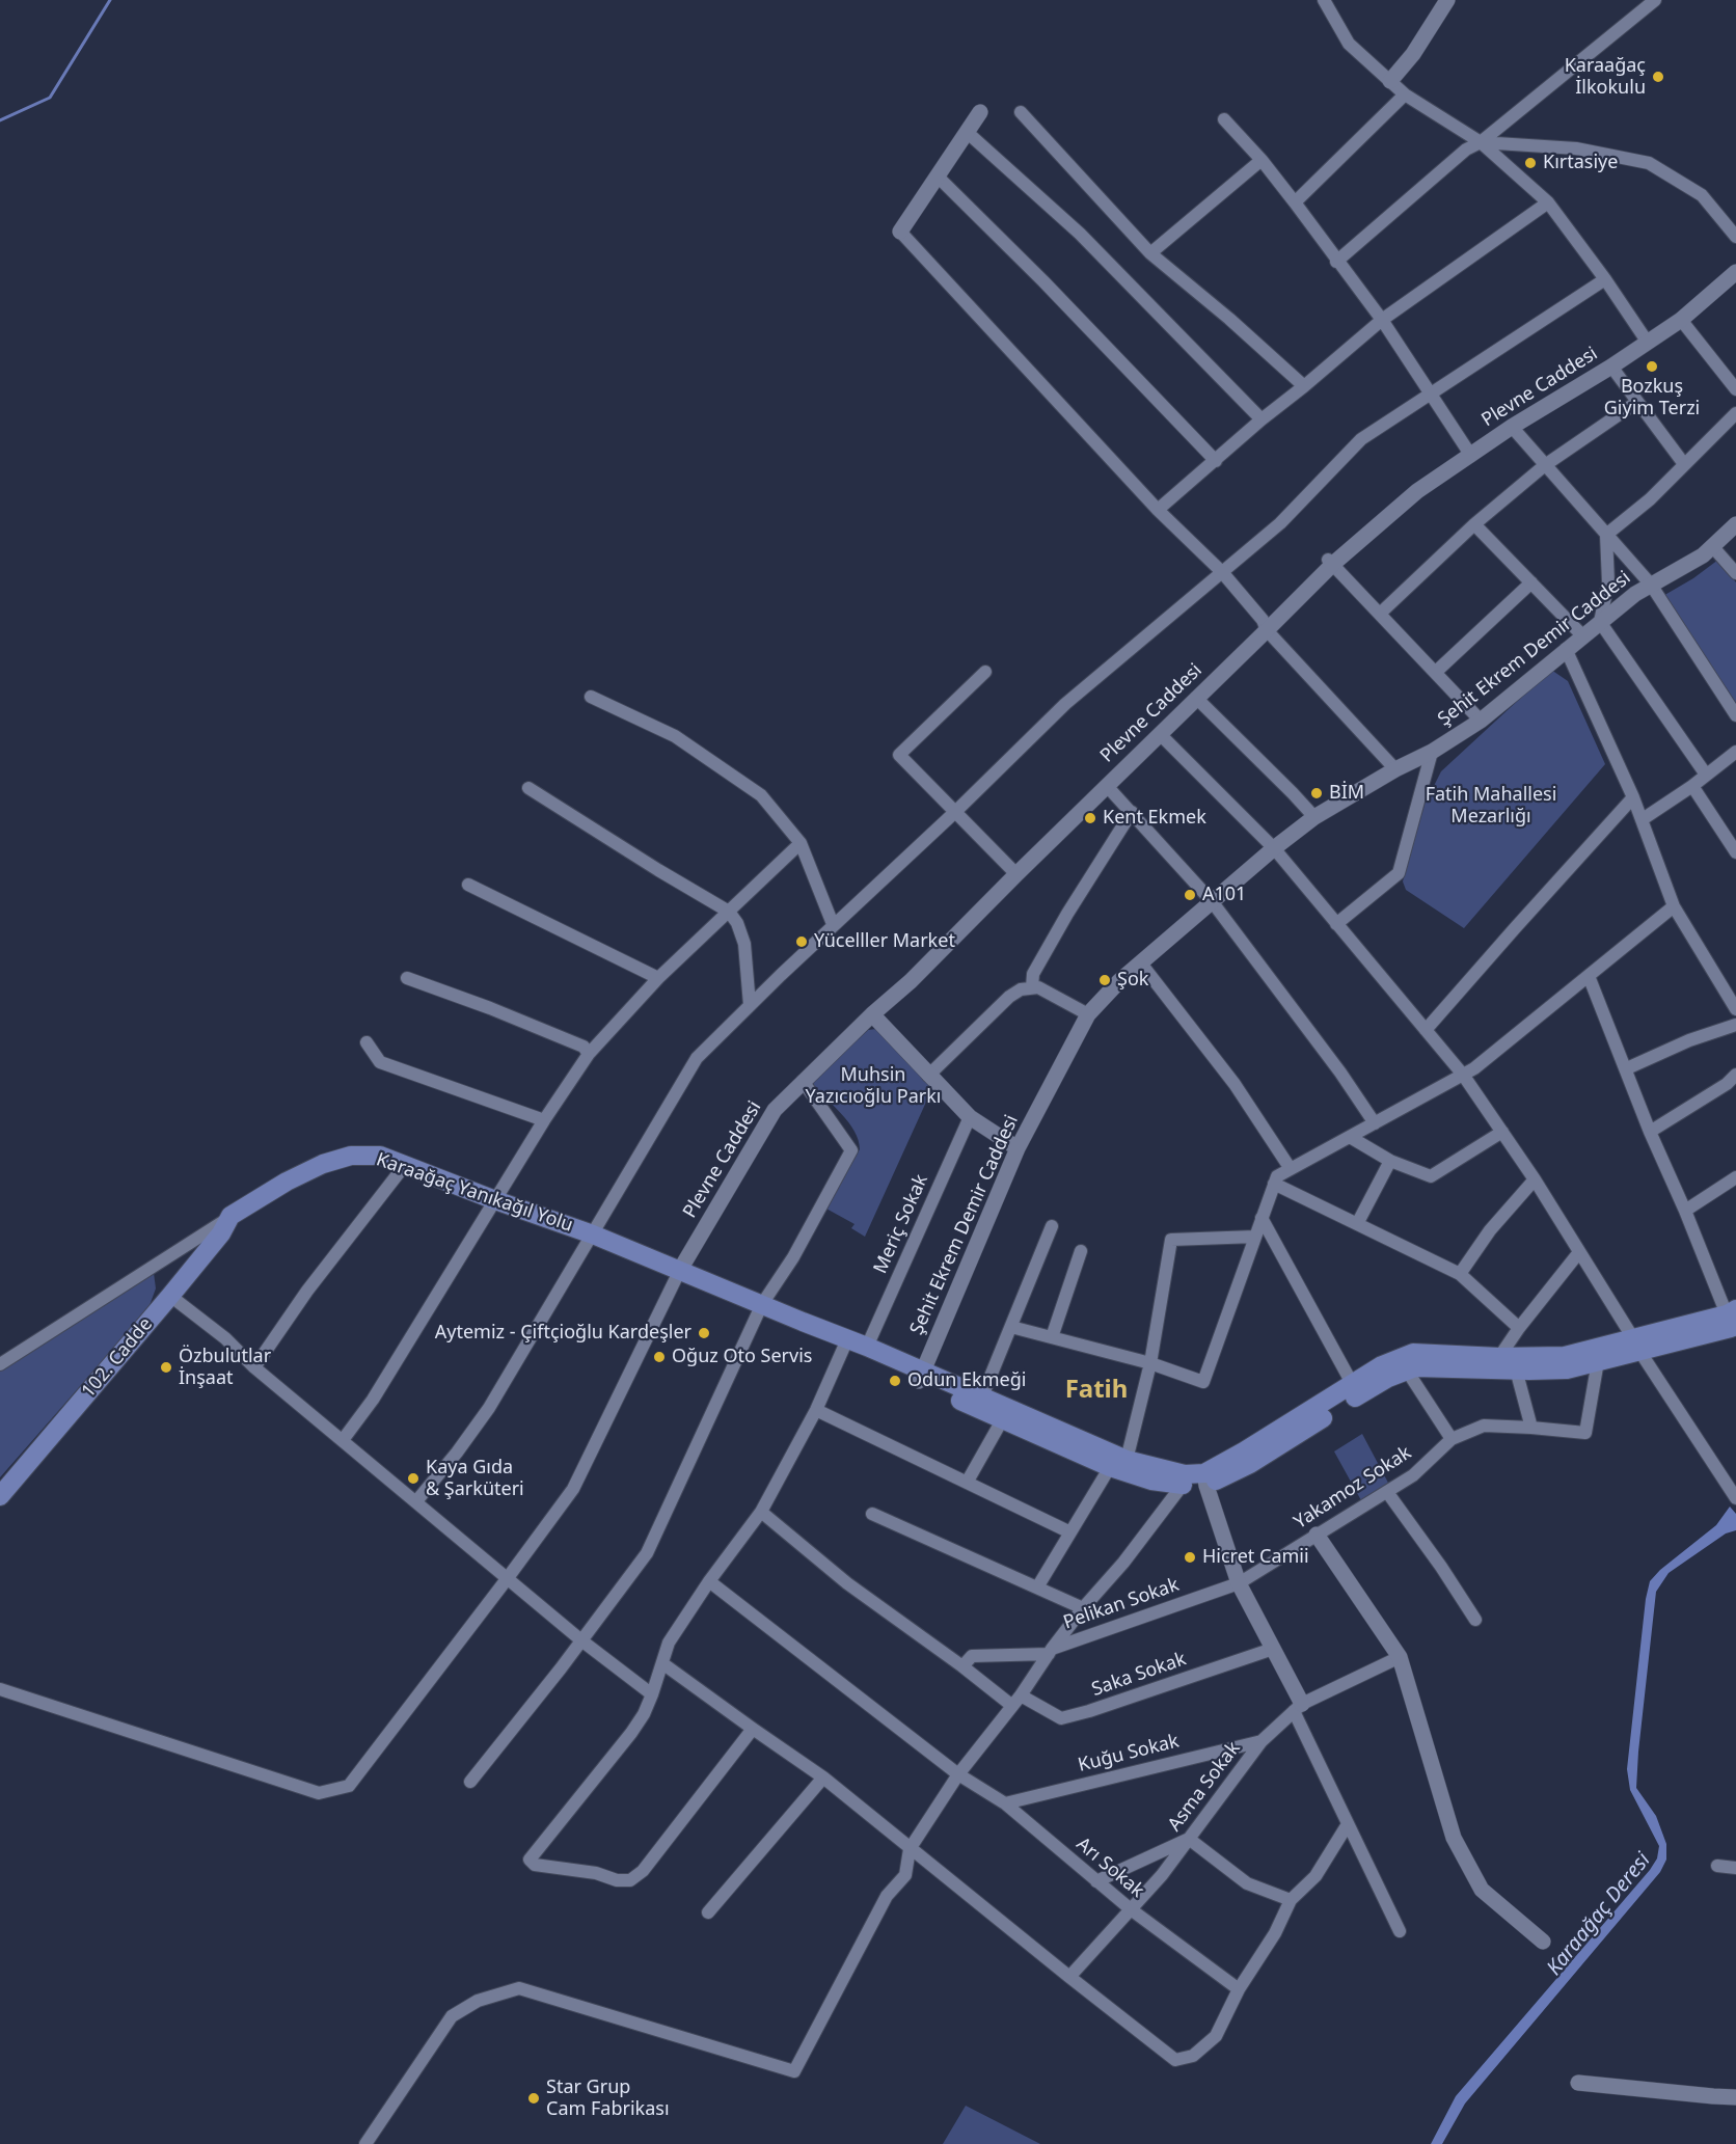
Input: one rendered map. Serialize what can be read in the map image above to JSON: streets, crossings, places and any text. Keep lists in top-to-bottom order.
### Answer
{
  "streets": {
    "main road": ["Karaağaç Yanıkağıl Yolu", "102. Cadde"],
    "street": [
      "Plevne Caddesi",
      "Şehit Ekrem Demir Caddesi",
      "Meriç Sokak",
      "Yakamoz Sokak",
      "Pelikan Sokak",
      "Saka Sokak",
      "Kuğu Sokak",
      "Asma Sokak",
      "Arı Sokak"
    ]
  },
  "crossings": [
    ["Plevne Caddesi", "Karaağaç Yanıkağıl Yolu"],
    ["Karaağaç Yanıkağıl Yolu", "102. Cadde"],
    ["Yakamoz Sokak", "Pelikan Sokak"],
    ["Pelikan Sokak", "Saka Sokak"],
    ["Kuğu Sokak", "Asma Sokak"],
    ["Kuğu Sokak", "Arı Sokak"],
    ["Asma Sokak", "Arı Sokak"]
  ],
  "districts": ["Fatih"],
  "water": ["Karaağaç Deresi"],
  "parks": ["Fatih Mahallesi Mezarlığı", "Muhsin Yazıcıoğlu Parkı"],
  "places": [
    "Karaağaç İlkokulu",
    "Kırtasiye",
    "Bozkuş Giyim Terzi",
    "BİM",
    "Kent Ekmek",
    "A101",
    "Yücelller Market",
    "Şok",
    "Aytemiz - Çiftçioğlu Kardeşler",
    "Oğuz Oto Servis",
    "Özbulutlar İnşaat",
    "Odun Ekmeği",
    "Kaya Gıda & Şarküteri",
    "Hicret Camii",
    "Star Grup Cam Fabrikası"
  ]
}
